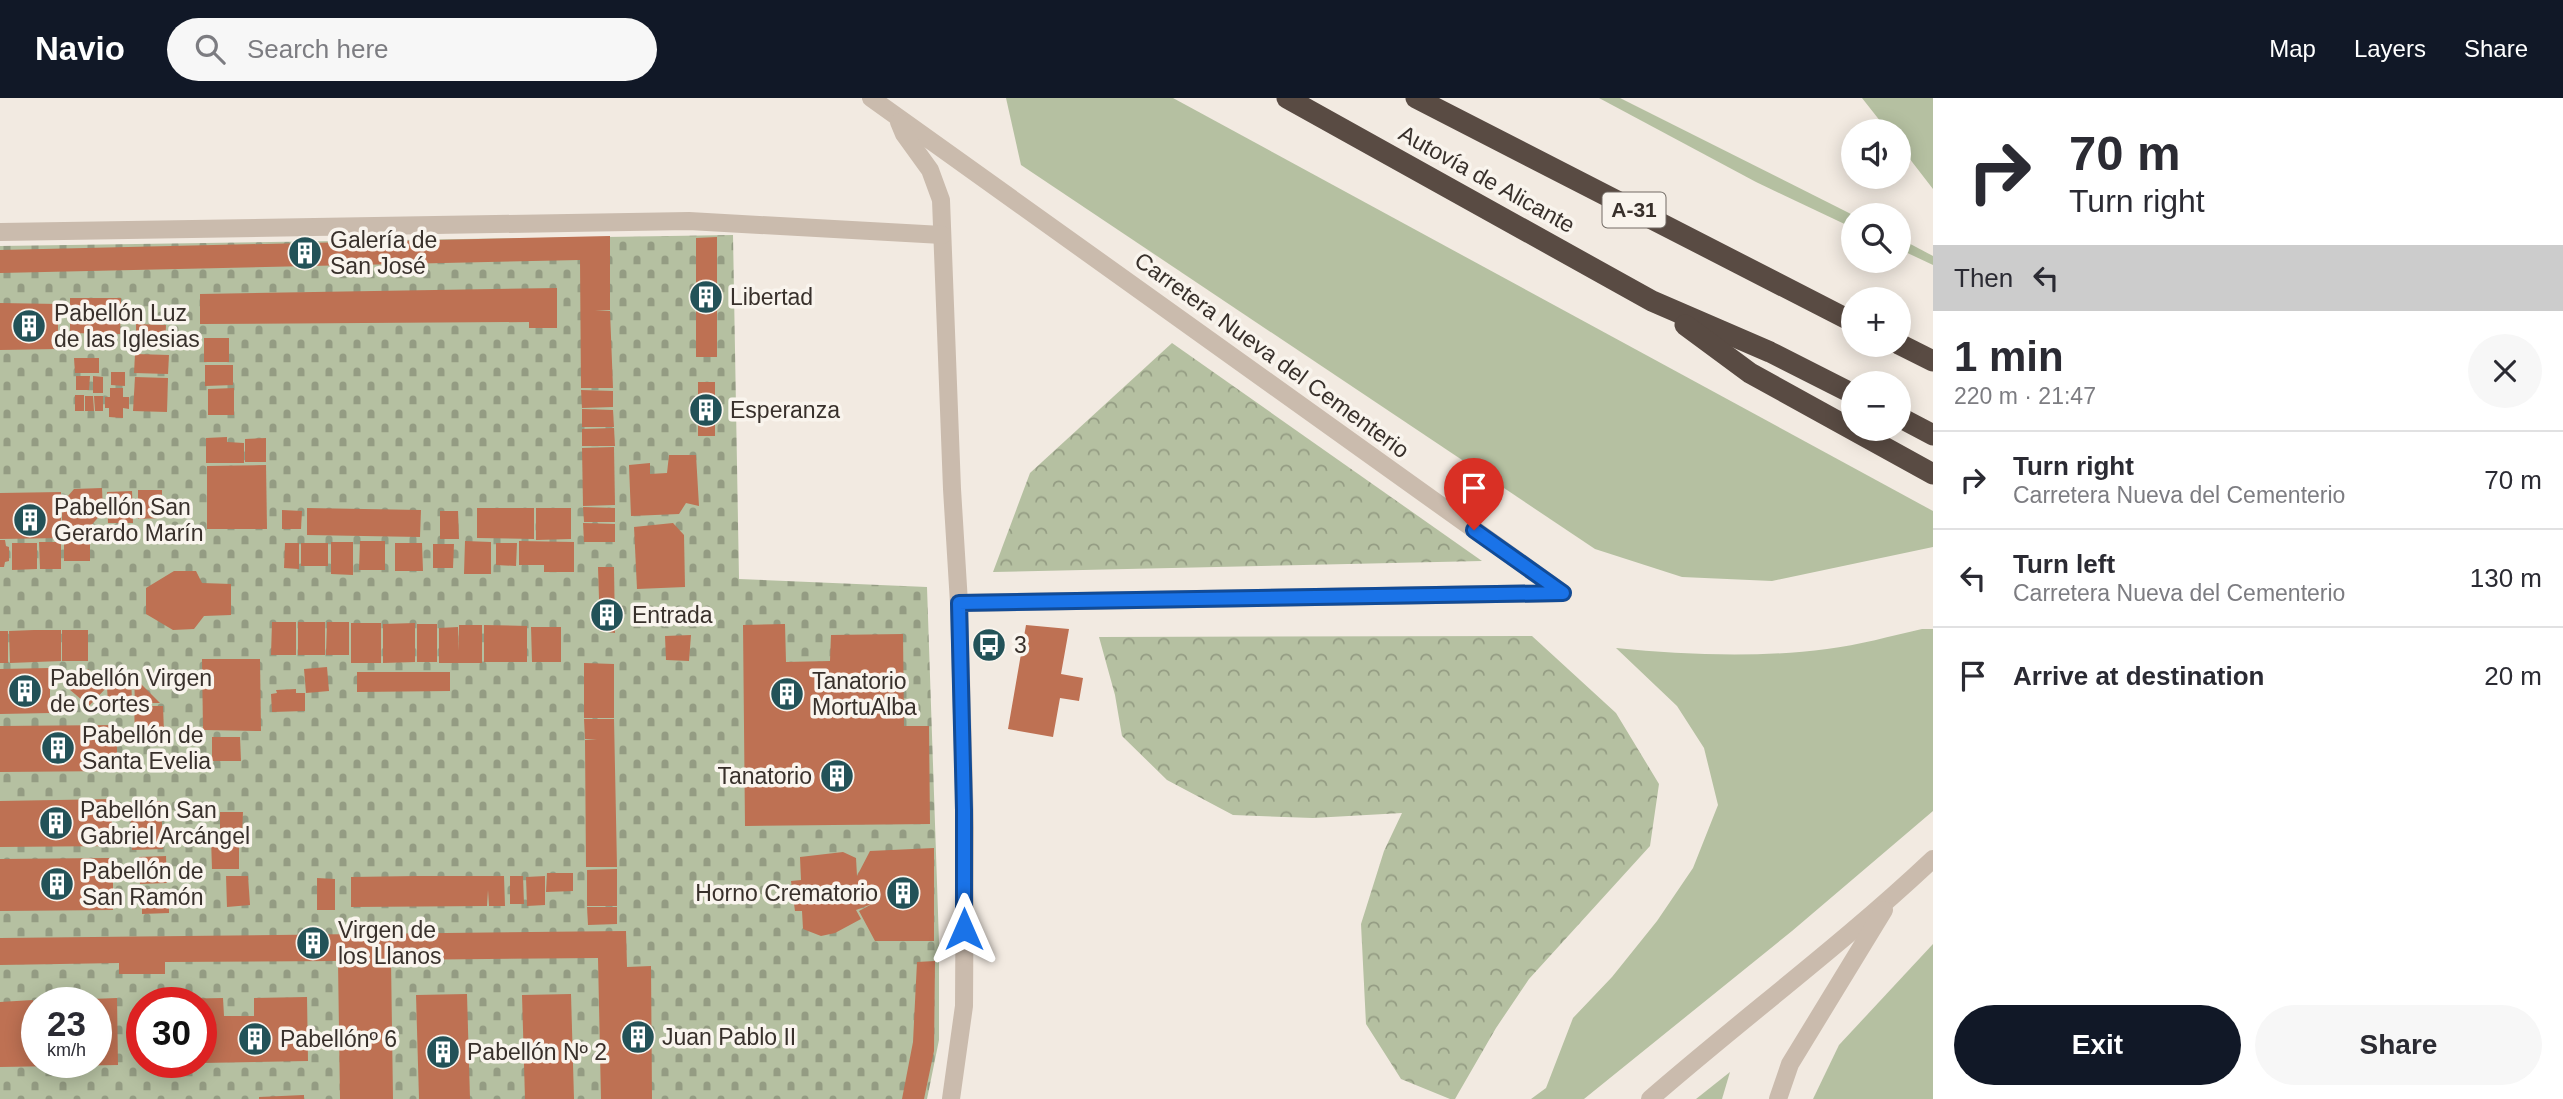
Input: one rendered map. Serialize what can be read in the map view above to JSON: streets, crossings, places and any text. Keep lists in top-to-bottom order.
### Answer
{
  "streets": {
    "highway": ["Autovía de Alicante", "A-31"],
    "street": ["Carretera Nueva del Cementerio"]
  },
  "places": {
    "building": [
      "Galería de San José",
      "Libertad",
      "Pabellón Luz de las Iglesias",
      "Esperanza",
      "Pabellón San Gerardo Marín",
      "Entrada",
      "Pabellón Virgen de Cortes",
      "Tanatorio MortuAlba",
      "Pabellón de Santa Evelia",
      "Tanatorio",
      "Pabellón San Gabriel Arcángel",
      "Pabellón de San Ramón",
      "Horno Crematorio",
      "Virgen de los Llanos",
      "Juan Pablo II",
      "Pabellónº 6",
      "Pabellón Nº 2"
    ],
    "bus stop": ["3"]
  },
  "page": {
    "header": "Navio",
    "search": "Search here",
    "nav": ["Map", "Layers", "Share"],
    "turn": ["70 m", "Turn right"],
    "map_buttons": ["+", "−"],
    "then": "Then",
    "heading": ["1 min", "220 m · 21:47"],
    "list": [
      {
        "name": "Turn right",
        "note": "Carretera Nueva del Cementerio",
        "value": "70 m"
      },
      {
        "name": "Turn left",
        "note": "Carretera Nueva del Cementerio",
        "value": "130 m"
      },
      {
        "name": "Arrive at destination",
        "value": "20 m"
      }
    ],
    "speed": "23 km/h",
    "limit": "30",
    "buttons": ["Exit", "Share"]
  }
}
